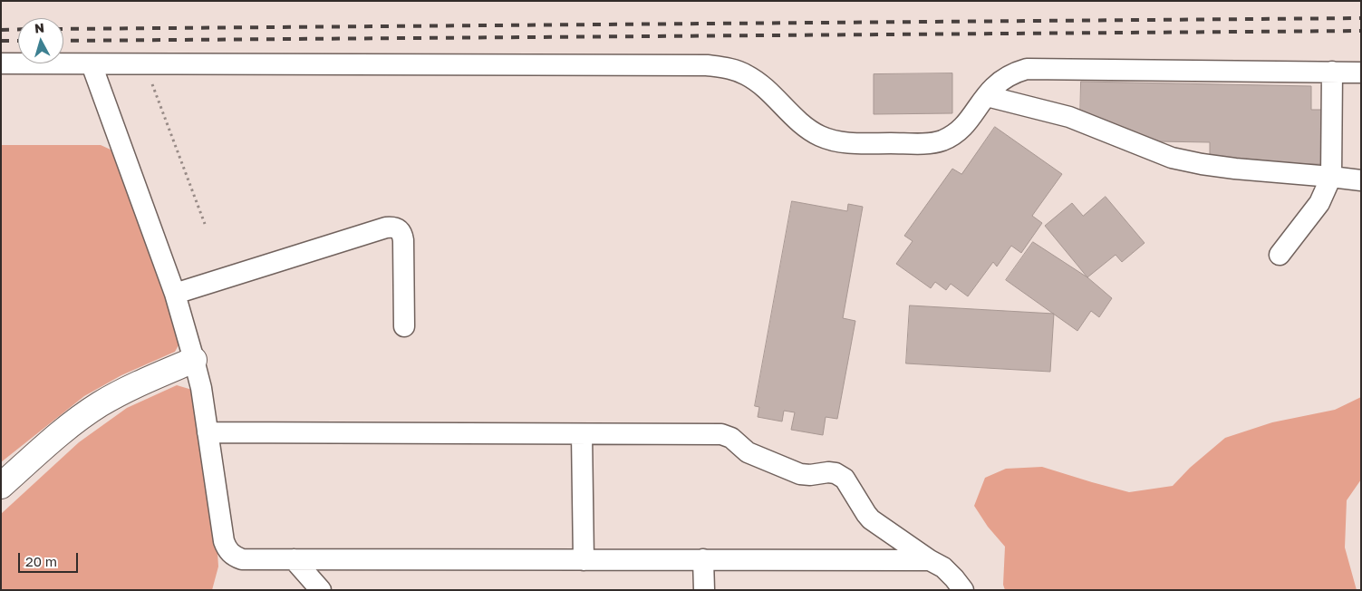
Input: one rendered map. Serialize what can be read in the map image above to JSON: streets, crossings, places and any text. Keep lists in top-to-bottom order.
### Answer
{
  "scale_bar": "20 m",
  "north": "top"
}
